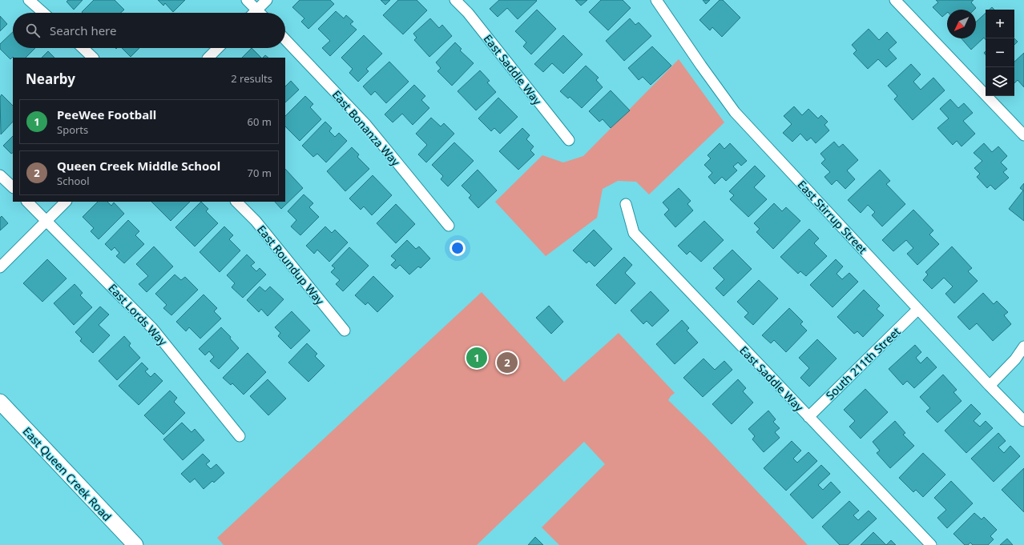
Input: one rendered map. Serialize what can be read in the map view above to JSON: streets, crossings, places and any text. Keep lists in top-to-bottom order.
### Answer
{
  "streets": {
    "main road": ["East Queen Creek Road"],
    "street": [
      "East Saddle Way",
      "East Bonanza Way",
      "East Stirrup Street",
      "East Roundup Way",
      "East Lords Way",
      "South 211th Street"
    ]
  },
  "crossings": [
    ["East Saddle Way", "South 211th Street"],
    ["East Stirrup Street", "South 211th Street"]
  ],
  "north": "bottom left",
  "page": {
    "map_buttons": ["+", "−"],
    "search": "Search here",
    "heading": ["Nearby", "2 results"],
    "list": [
      {
        "mark": "1",
        "name": "PeeWee Football",
        "note": "Sports",
        "value": "60 m"
      },
      {
        "mark": "2",
        "name": "Queen Creek Middle School",
        "note": "School",
        "value": "70 m"
      }
    ],
    "pins": ["1", "2"]
  }
}
